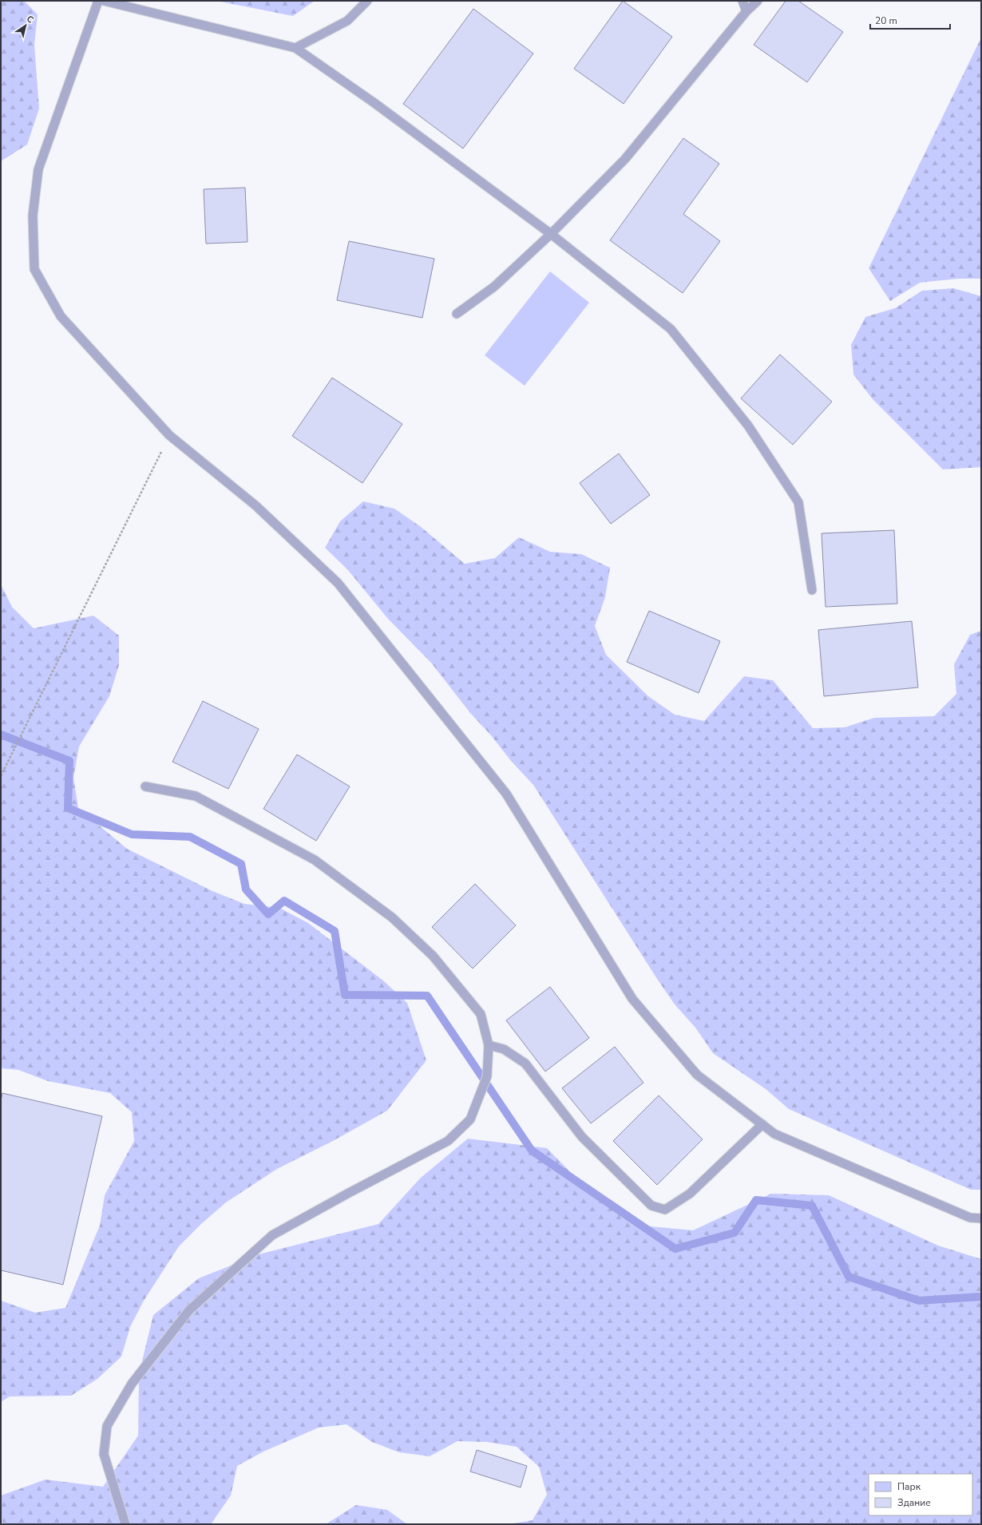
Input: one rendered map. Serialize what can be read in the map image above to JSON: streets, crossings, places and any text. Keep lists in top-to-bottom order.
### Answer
{
  "legend": ["Парк", "Здание"],
  "scale_bar": "20 m",
  "north": "top right"
}
